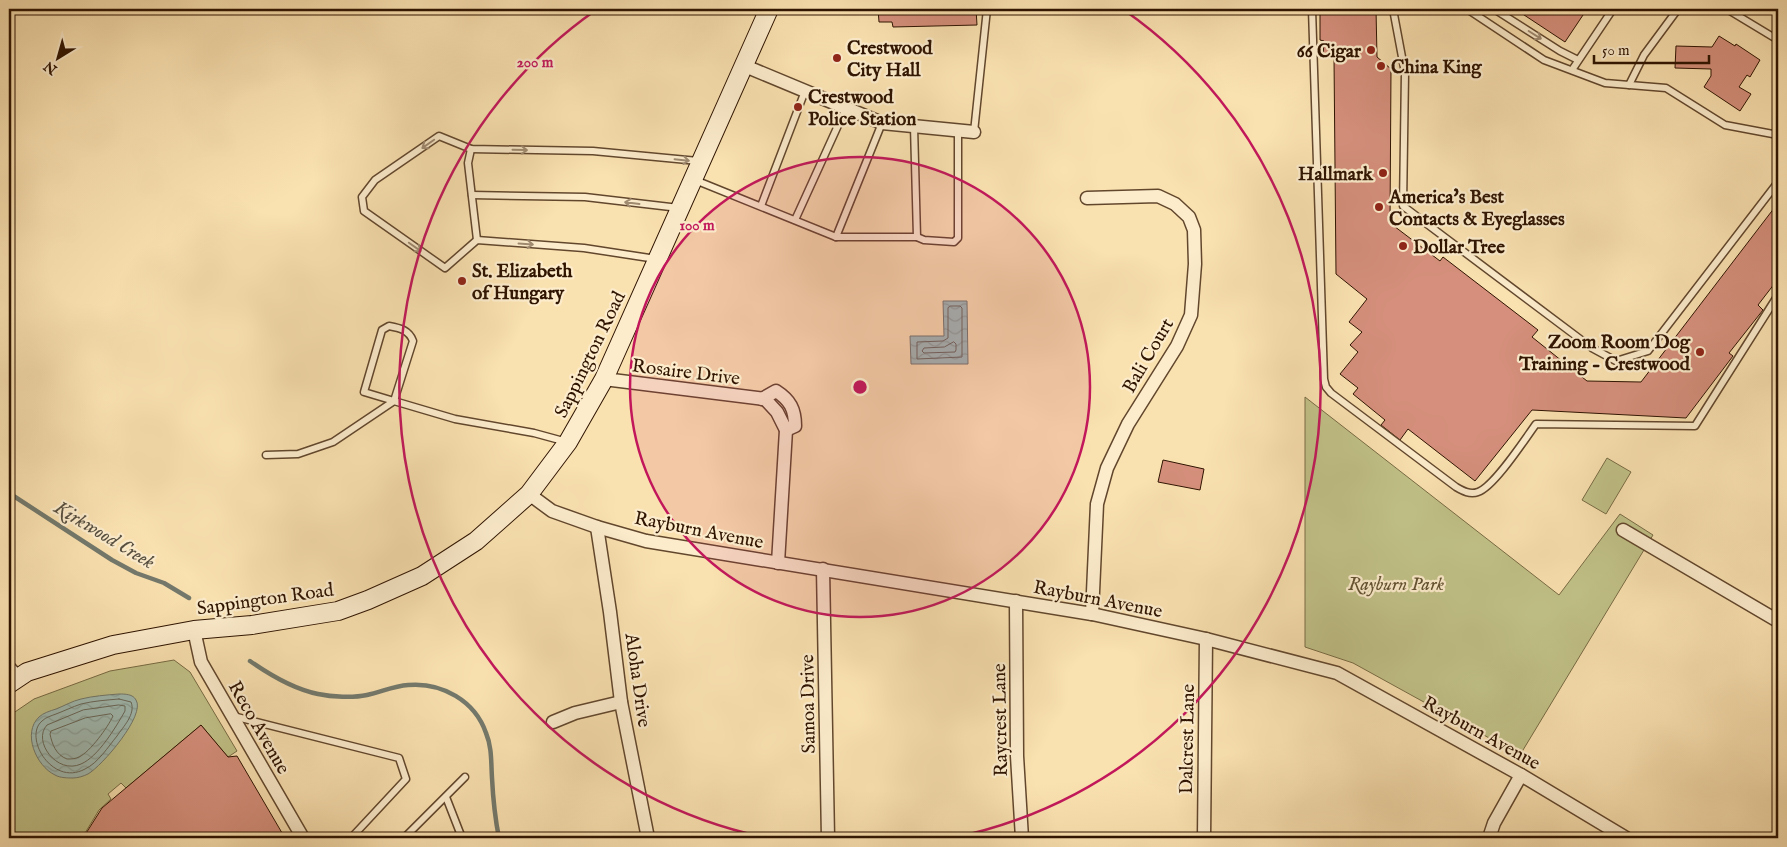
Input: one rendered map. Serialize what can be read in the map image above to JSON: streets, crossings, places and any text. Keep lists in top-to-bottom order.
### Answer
{
  "streets": {
    "main road": ["Sappington Road"],
    "street": [
      "Bali Court",
      "Rosaire Drive",
      "Rayburn Avenue",
      "Aloha Drive",
      "Samoa Drive",
      "Raycrest Lane",
      "Reco Avenue",
      "Dalcrest Lane"
    ]
  },
  "crossings": [
    ["Sappington Road", "Rosaire Drive"],
    ["Sappington Road", "Rayburn Avenue"],
    ["Sappington Road", "Reco Avenue"],
    ["Bali Court", "Rayburn Avenue"],
    ["Rosaire Drive", "Rayburn Avenue"],
    ["Rayburn Avenue", "Aloha Drive"],
    ["Rayburn Avenue", "Samoa Drive"],
    ["Rayburn Avenue", "Raycrest Lane"],
    ["Rayburn Avenue", "Dalcrest Lane"]
  ],
  "water": ["Kirkwood Creek"],
  "parks": ["Rayburn Park"],
  "places": [
    "66 Cigar",
    "Crestwood City Hall",
    "China King",
    "Crestwood Police Station",
    "Hallmark",
    "America's Best Contacts & Eyeglasses",
    "Dollar Tree",
    "St. Elizabeth of Hungary",
    "Zoom Room Dog Training - Crestwood"
  ],
  "scale_bar": "50 m",
  "north": "bottom left",
  "rings": ["200 m", "100 m"]
}
